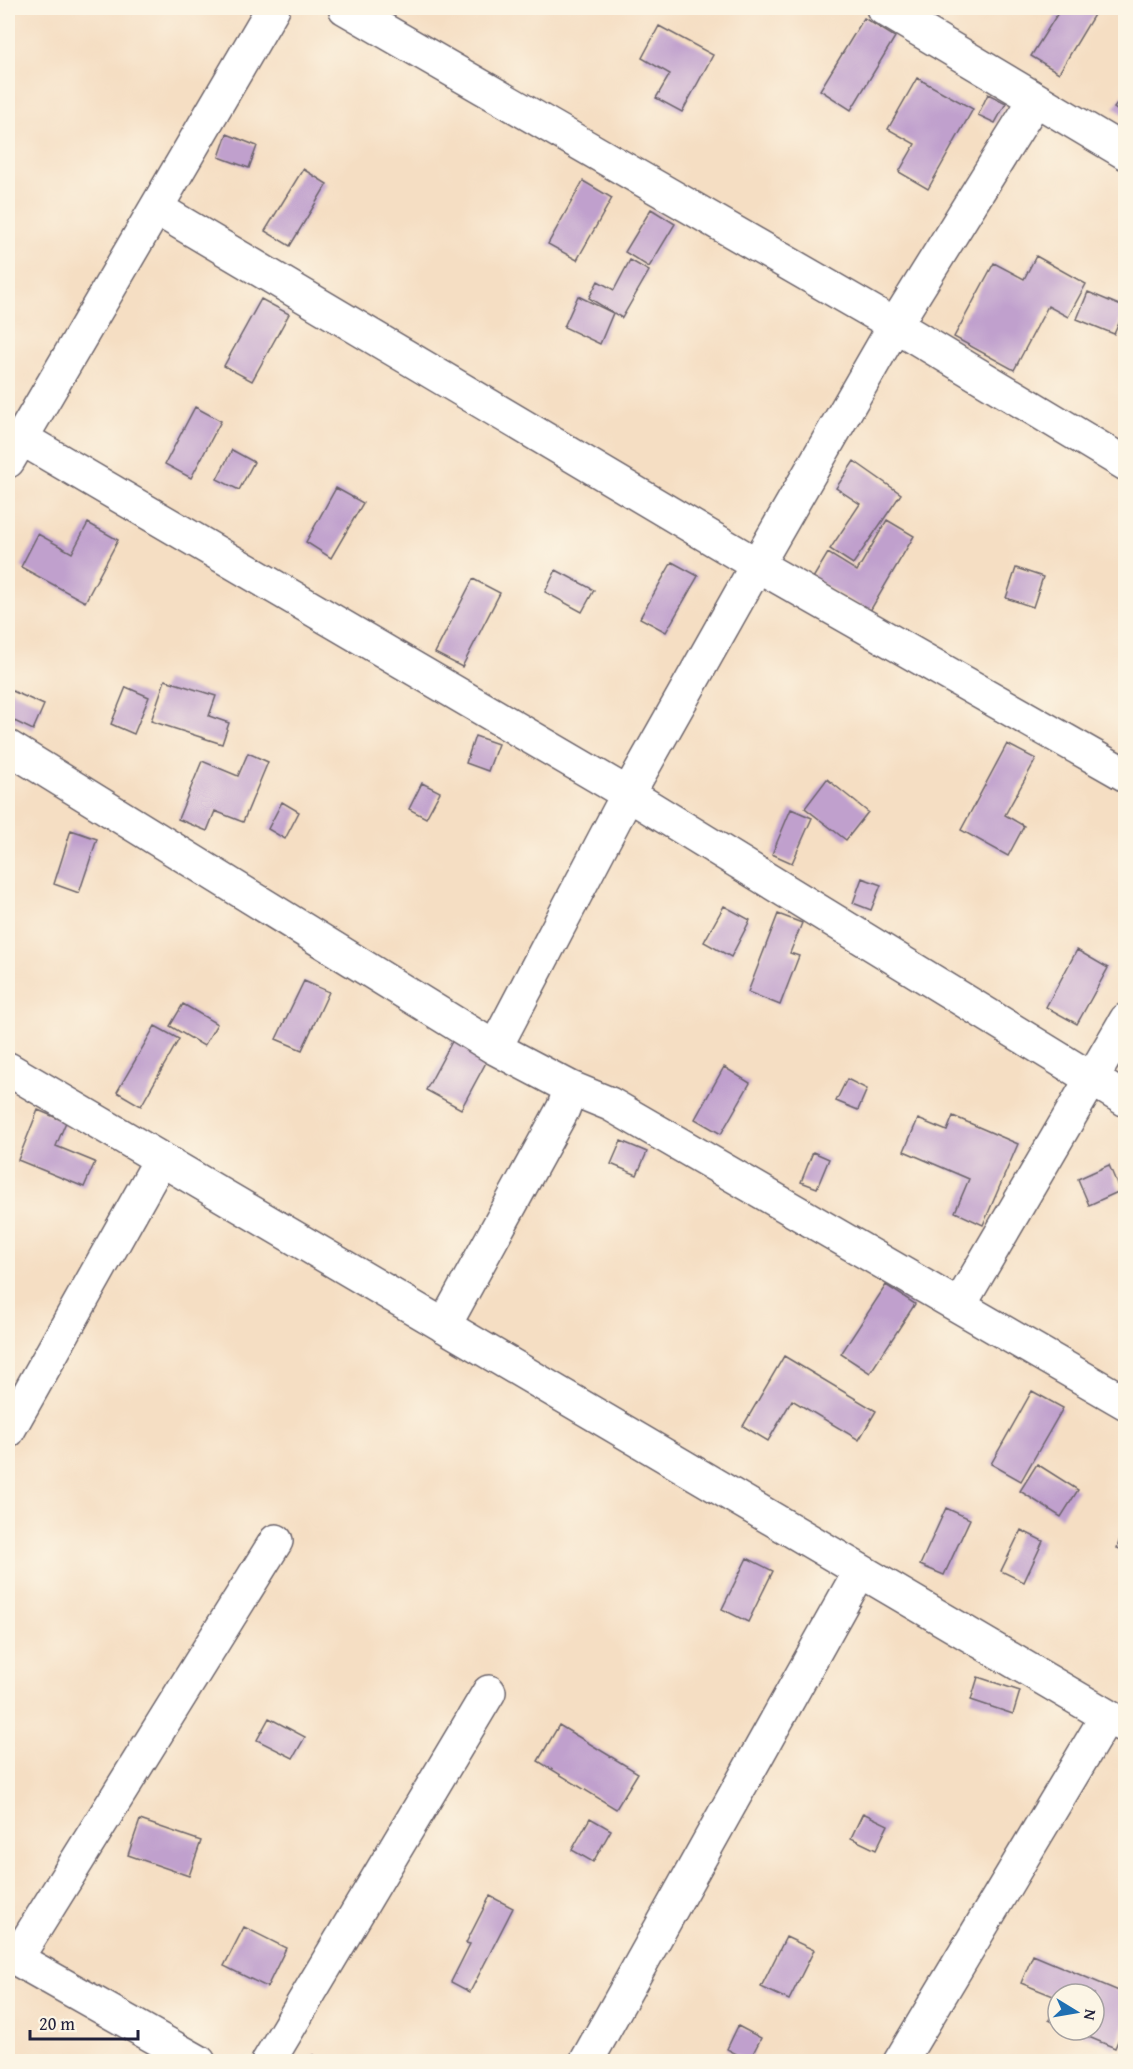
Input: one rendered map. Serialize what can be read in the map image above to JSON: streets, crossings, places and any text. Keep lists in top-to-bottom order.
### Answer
{
  "scale_bar": "20 m",
  "north": "right"
}
